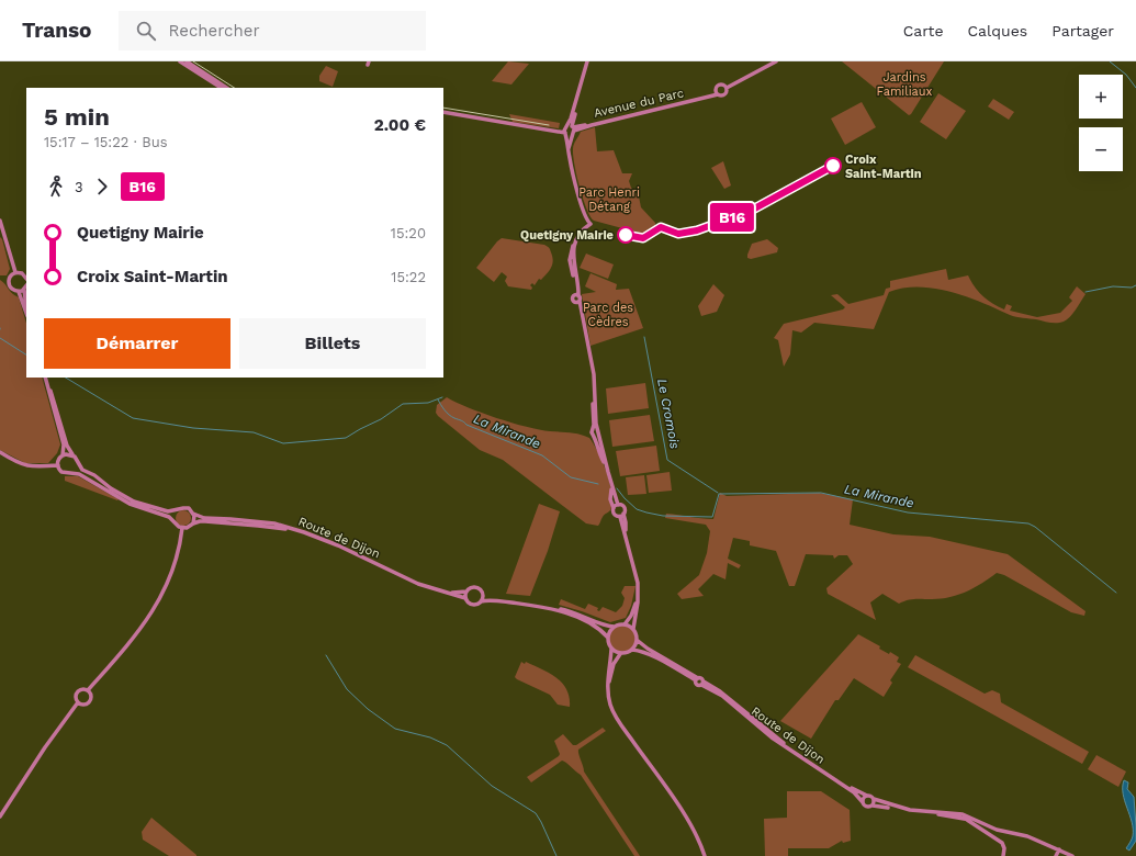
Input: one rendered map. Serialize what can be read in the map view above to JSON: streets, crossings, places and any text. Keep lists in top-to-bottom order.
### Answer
{
  "streets": {
    "main road": ["Avenue du Parc", "Route de Dijon"]
  },
  "water": ["Le Cromois", "La Mirande"],
  "parks": ["Jardins Familiaux", "Parc Henri Détang", "Parc des Cèdres"],
  "places": ["Croix Saint-Martin", "Quetigny Mairie"],
  "lines": ["bus line B16"],
  "page": {
    "header": "Transo",
    "search": "Rechercher",
    "nav": ["Carte", "Calques", "Partager"],
    "on_map": "B16",
    "map_buttons": ["+", "−"],
    "heading": ["5 min", "15:17 – 15:22 · Bus", "2.00 €"],
    "legs": ["3", "B16"],
    "list": [
      {
        "name": "Quetigny Mairie",
        "value": "15:20"
      },
      {
        "name": "Croix Saint-Martin",
        "value": "15:22"
      }
    ],
    "buttons": ["Démarrer", "Billets"]
  }
}
